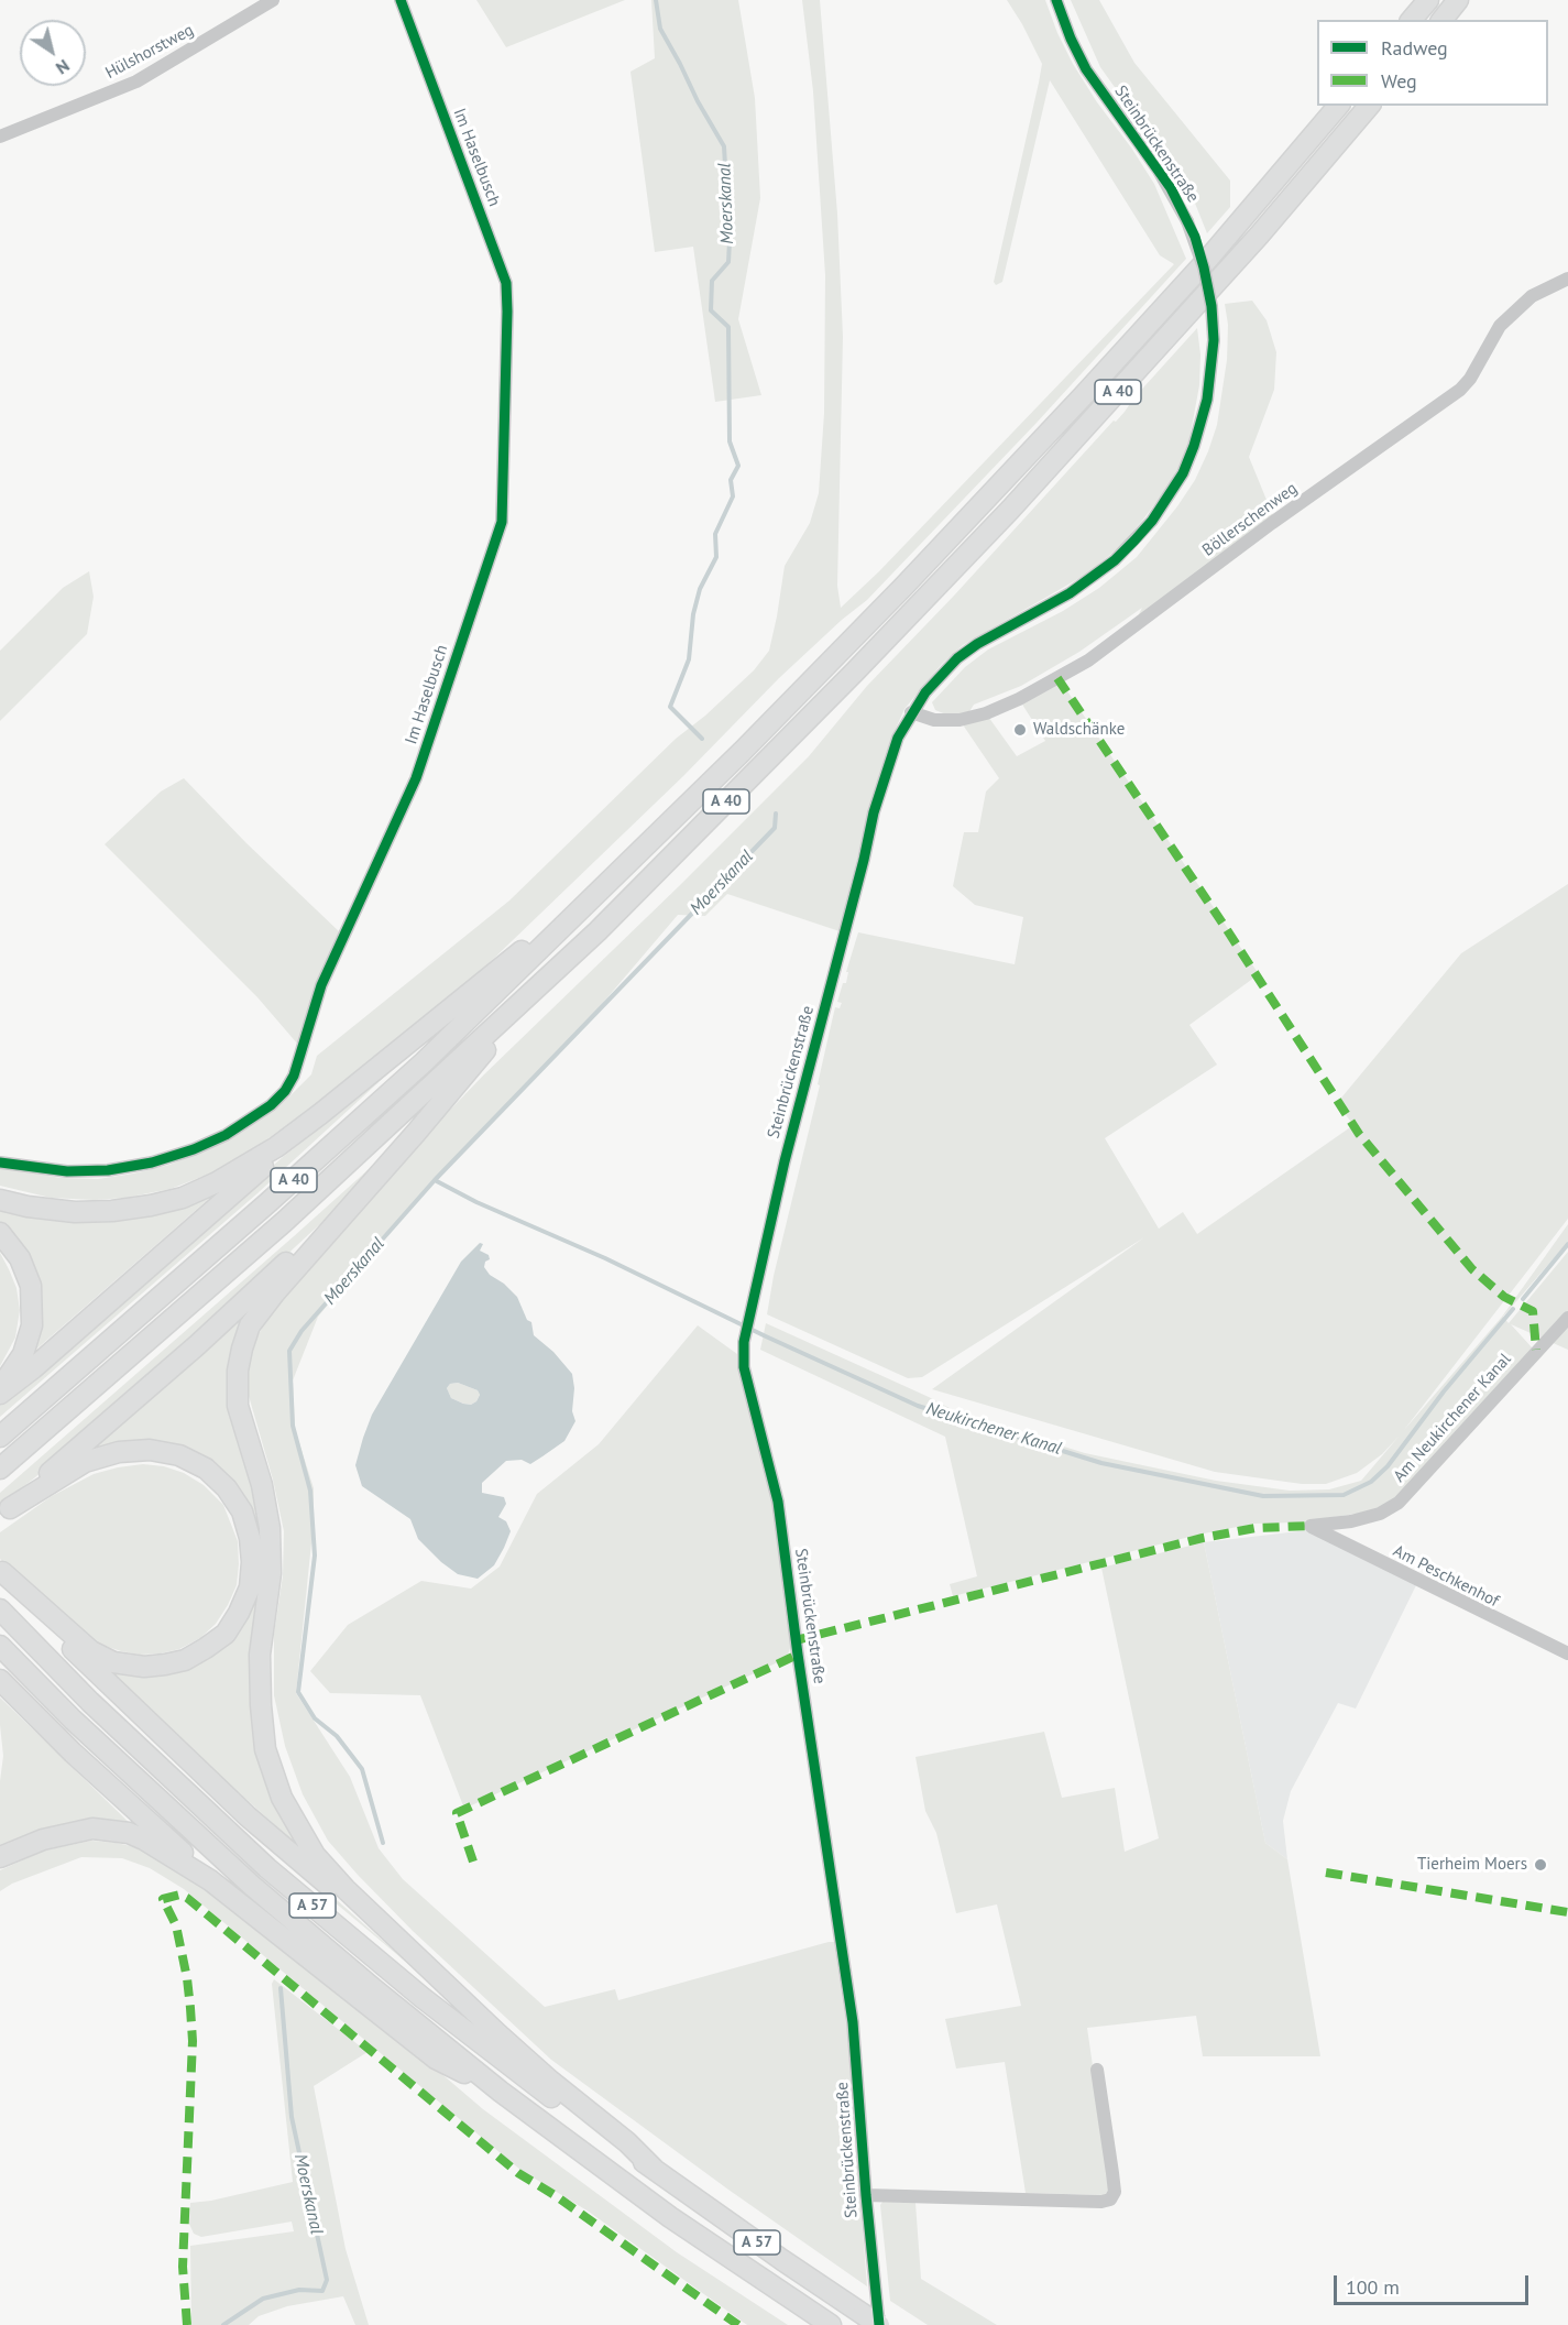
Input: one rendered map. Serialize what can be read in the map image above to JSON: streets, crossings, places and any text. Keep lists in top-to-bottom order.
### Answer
{
  "streets": {
    "highway": ["A 40", "A 57"],
    "street": [
      "Hülshorstweg",
      "Steinbrückenstraße",
      "Im Haselbusch",
      "Böllerschenweg",
      "Am Neukirchener Kanal",
      "Am Peschkenhof"
    ]
  },
  "crossings": [
    ["Steinbrückenstraße", "Böllerschenweg"],
    ["Steinbrückenstraße", "A 57"],
    ["Am Neukirchener Kanal", "Am Peschkenhof"]
  ],
  "water": ["Moerskanal", "Neukirchener Kanal"],
  "places": ["Waldschänke", "Tierheim Moers"],
  "legend": ["Radweg", "Weg"],
  "scale_bar": "100 m",
  "north": "bottom right"
}
